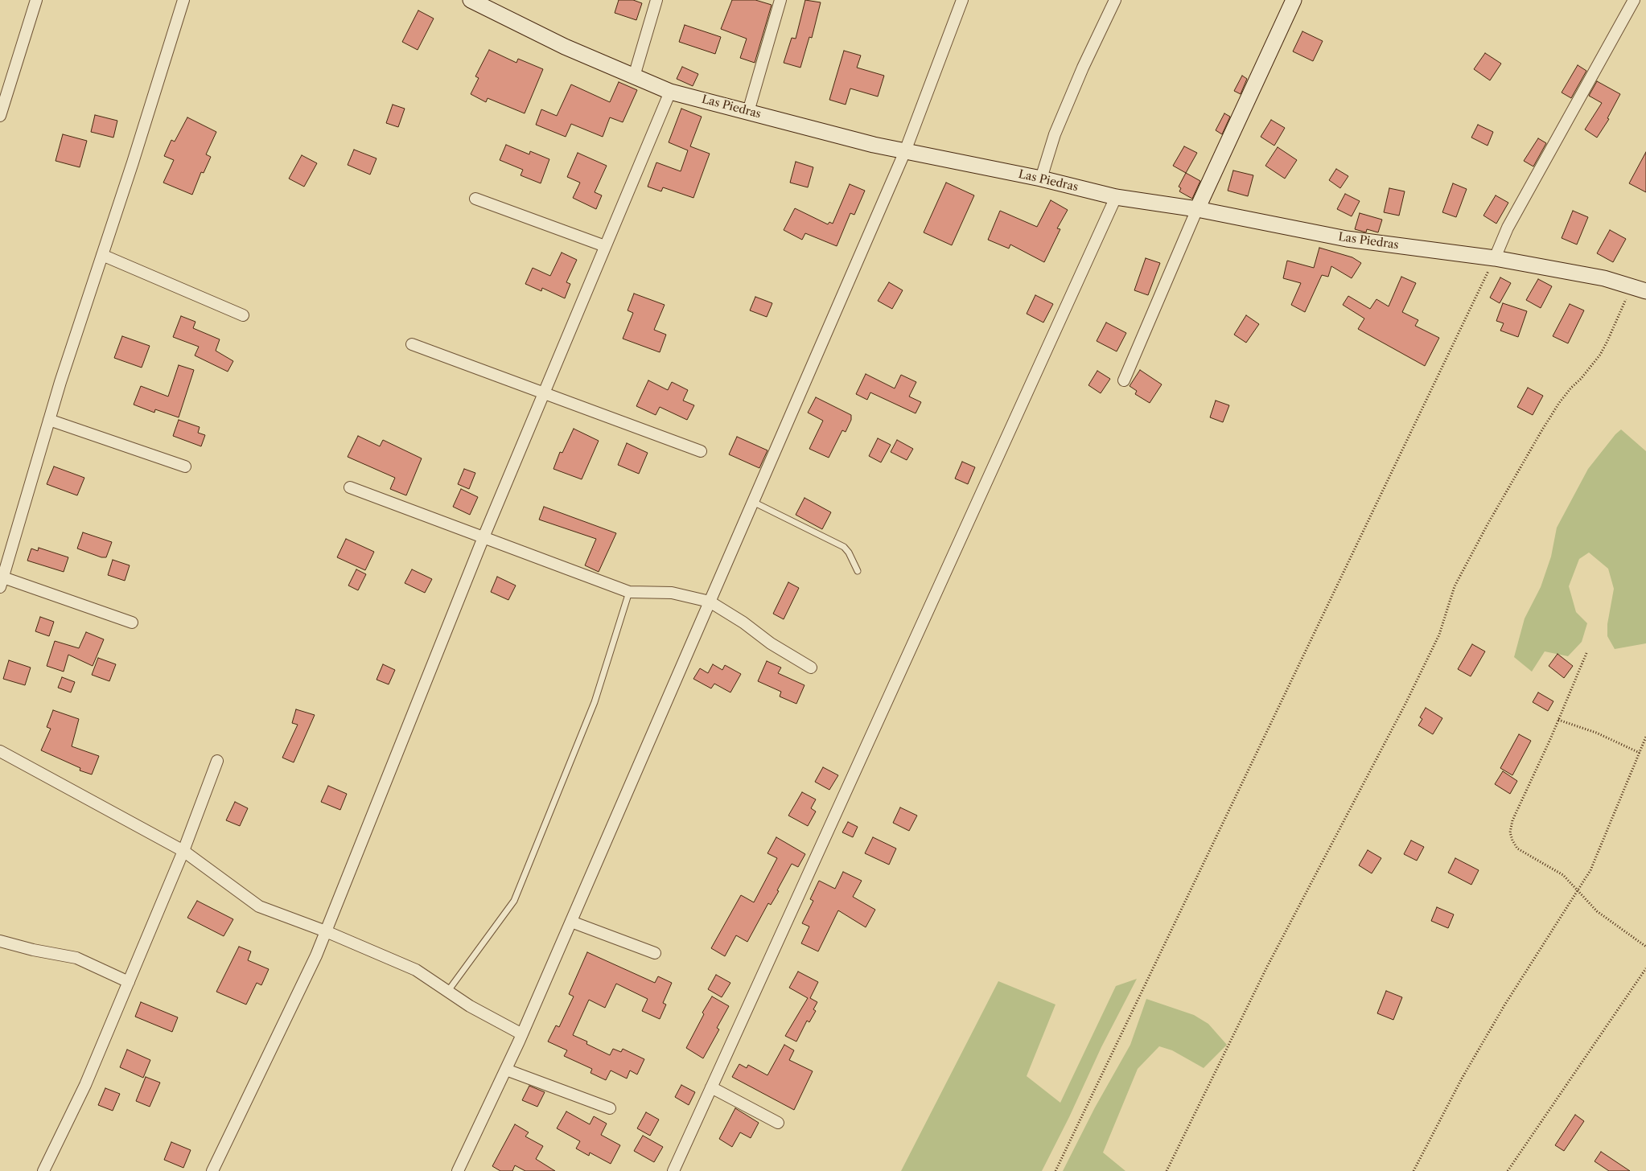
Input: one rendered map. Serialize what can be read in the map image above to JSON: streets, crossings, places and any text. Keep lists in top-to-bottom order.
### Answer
{
  "streets": {
    "street": ["Las Piedras"]
  }
}
